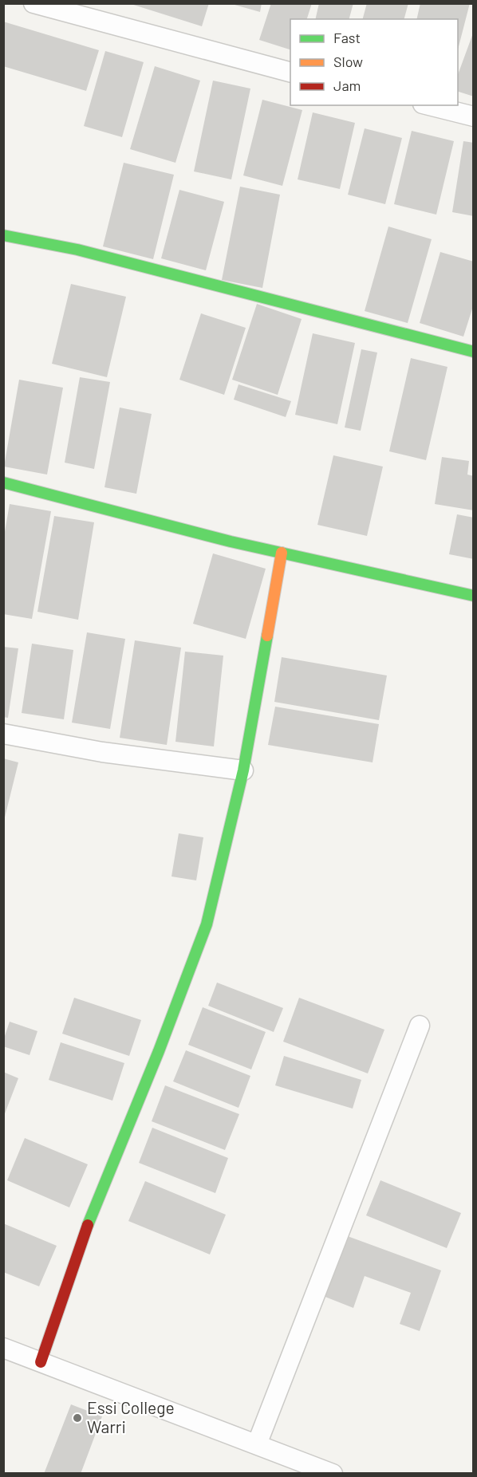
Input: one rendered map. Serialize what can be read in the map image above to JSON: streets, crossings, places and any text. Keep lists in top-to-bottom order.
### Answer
{
  "places": ["Essi College Warri"],
  "legend": ["Fast", "Slow", "Jam"]
}
